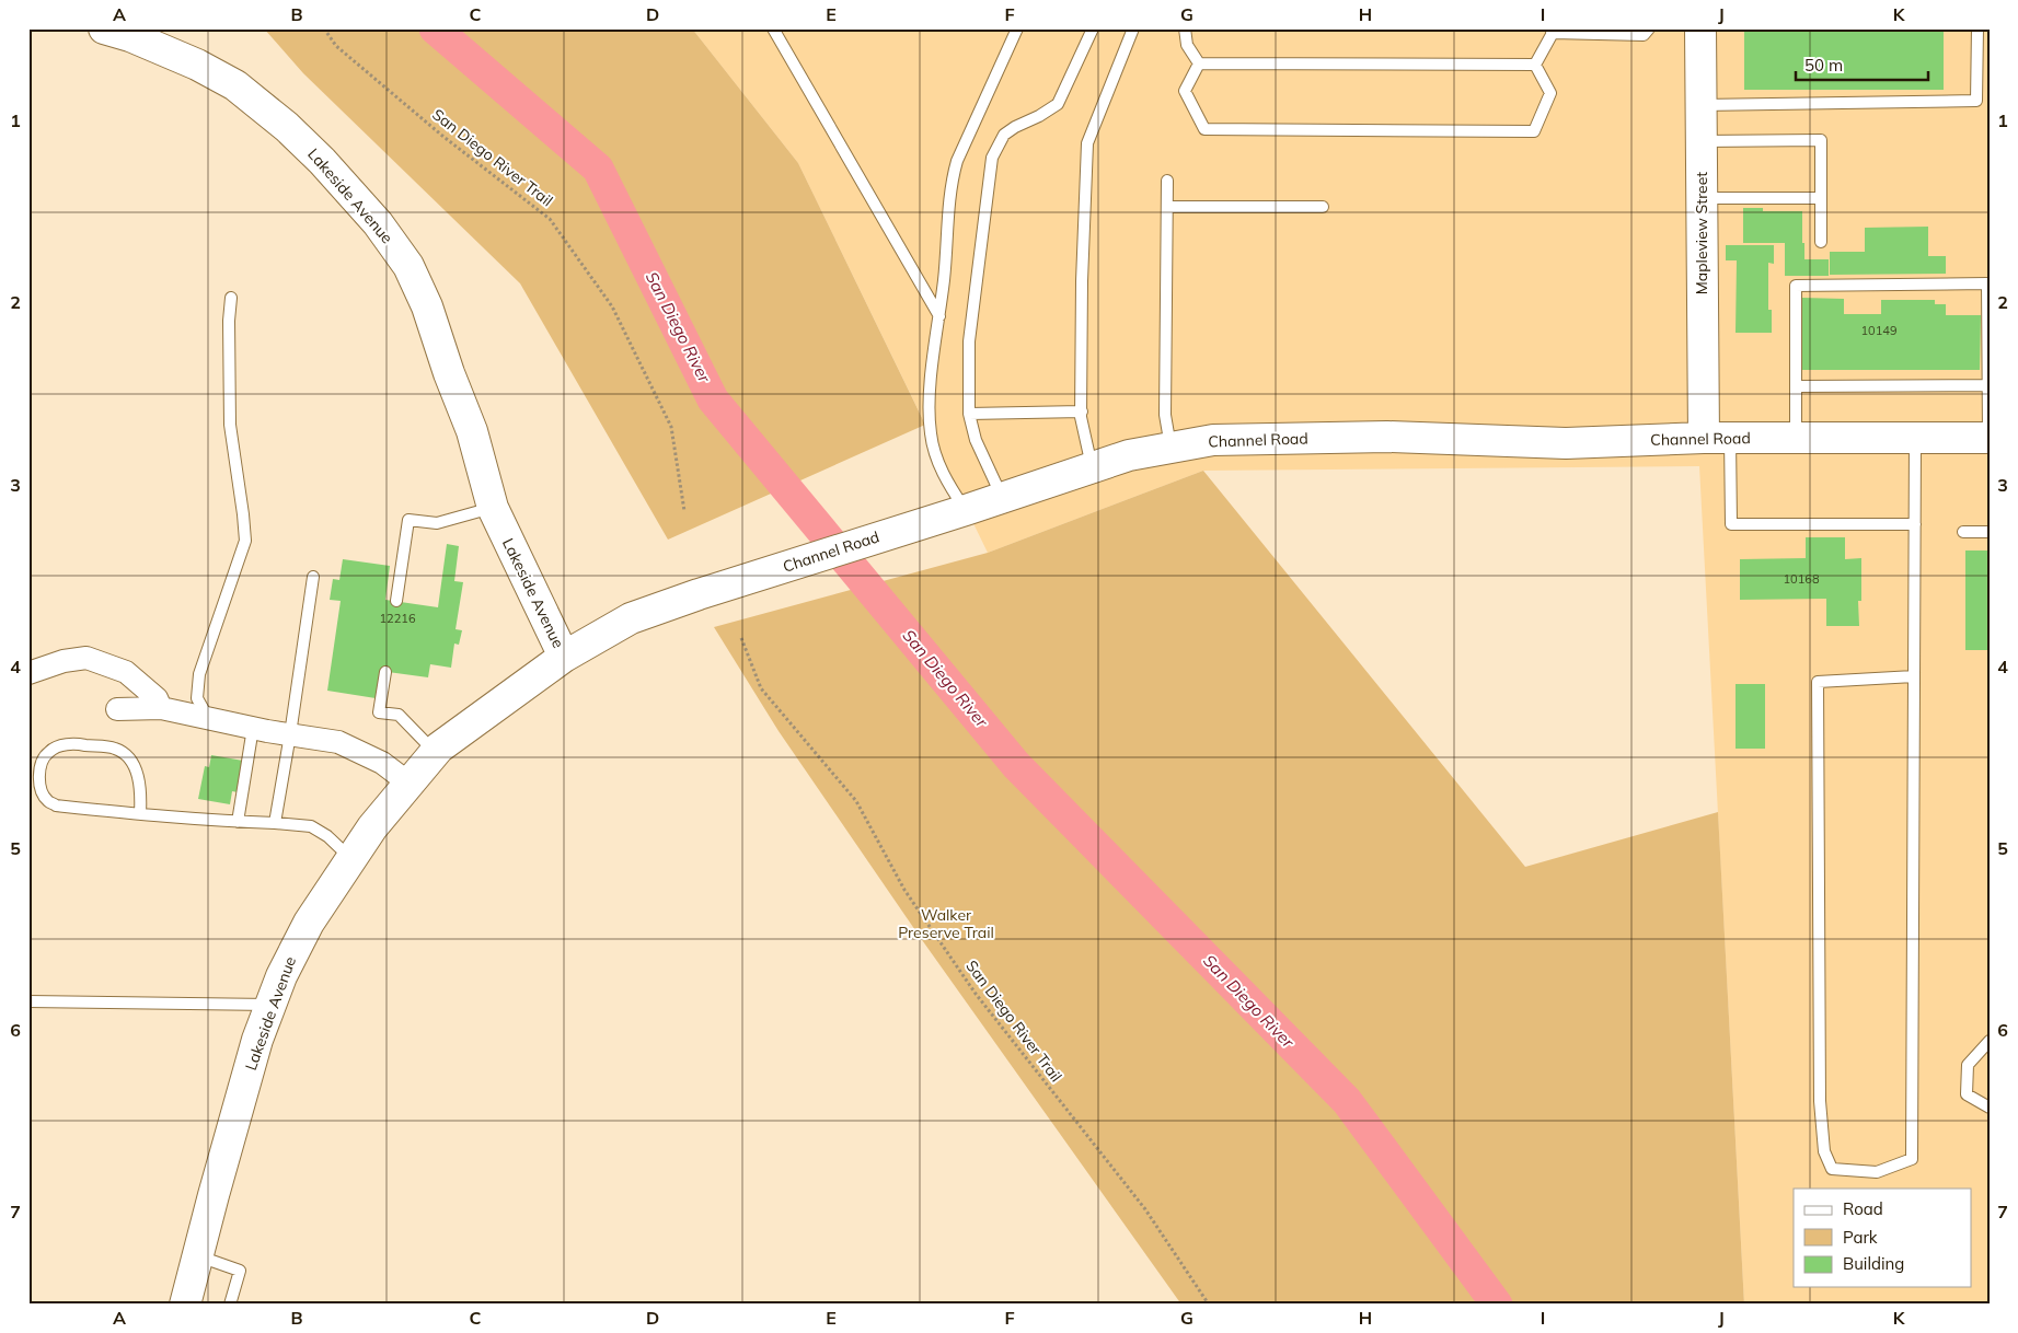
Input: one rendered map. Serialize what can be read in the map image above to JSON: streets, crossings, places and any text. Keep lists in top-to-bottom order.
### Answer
{
  "streets": {
    "main road": ["Lakeside Avenue", "Mapleview Street", "Channel Road"],
    "path": ["San Diego River Trail"]
  },
  "crossings": [
    ["Lakeside Avenue", "Channel Road"],
    ["Mapleview Street", "Channel Road"]
  ],
  "water": ["San Diego River"],
  "parks": ["Walker Preserve Trail"],
  "house_numbers": ["10149", "10168", "12216"],
  "legend": ["Road", "Park", "Building"],
  "scale_bar": "50 m",
  "grid": {
    "columns": [
      "A",
      "B",
      "C",
      "D",
      "E",
      "F",
      "G",
      "H",
      "I",
      "J",
      "K"
    ],
    "rows": [
      "1",
      "2",
      "3",
      "4",
      "5",
      "6",
      "7"
    ]
  }
}
